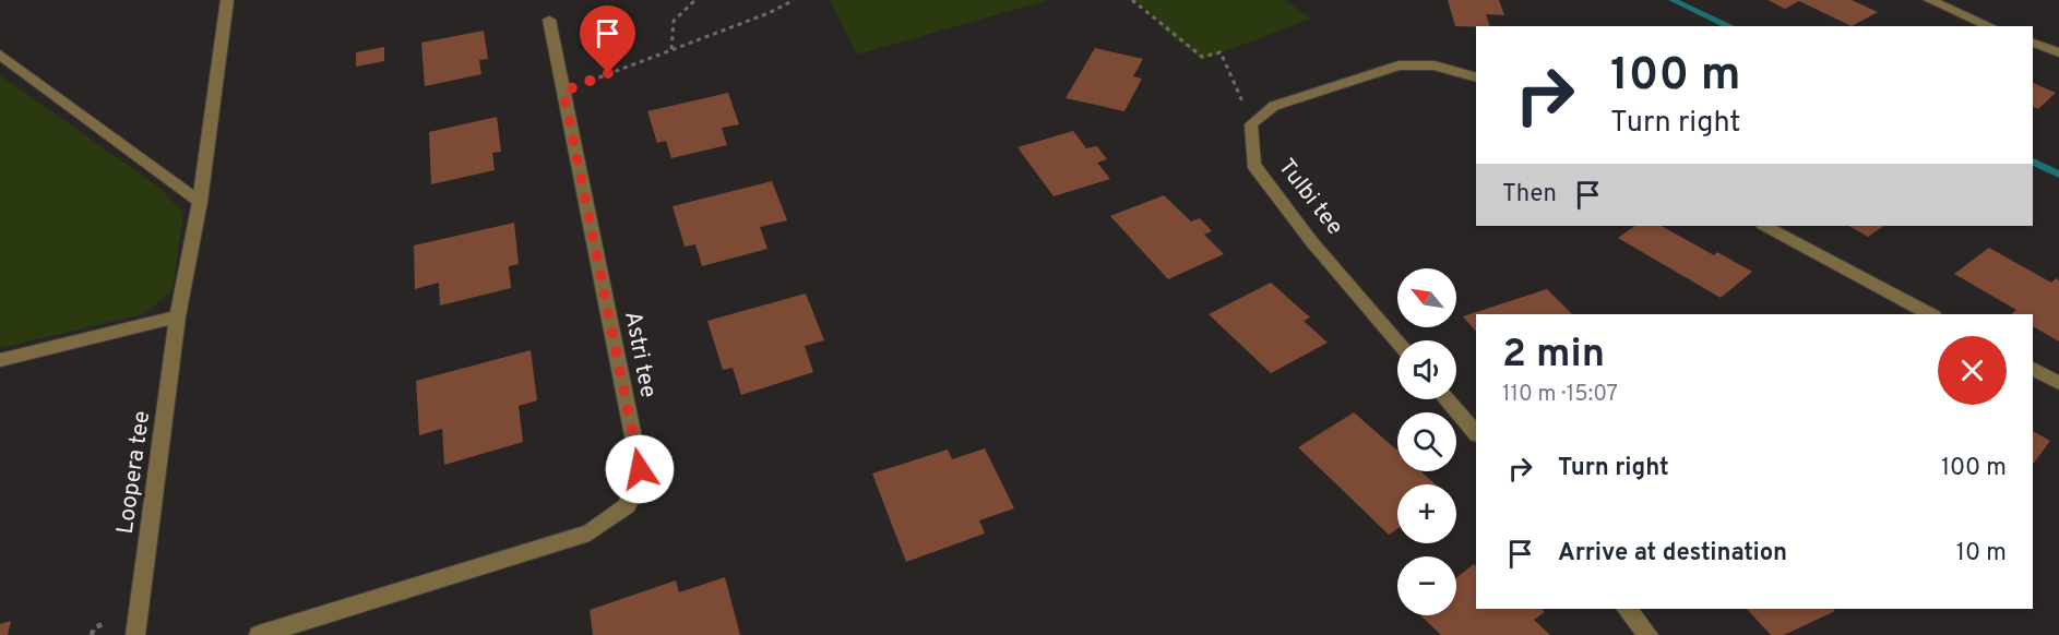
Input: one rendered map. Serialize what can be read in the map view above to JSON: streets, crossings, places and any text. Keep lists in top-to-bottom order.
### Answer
{
  "streets": {
    "street": ["Tulbi tee", "Astri tee", "Loopera tee"]
  },
  "north": "top left",
  "page": {
    "turn": ["100 m", "Turn right"],
    "then": "Then",
    "map_buttons": ["+", "−"],
    "heading": ["2 min", "110 m · 15:07"],
    "list": [
      {
        "name": "Turn right",
        "value": "100 m"
      },
      {
        "name": "Arrive at destination",
        "value": "10 m"
      }
    ]
  }
}
